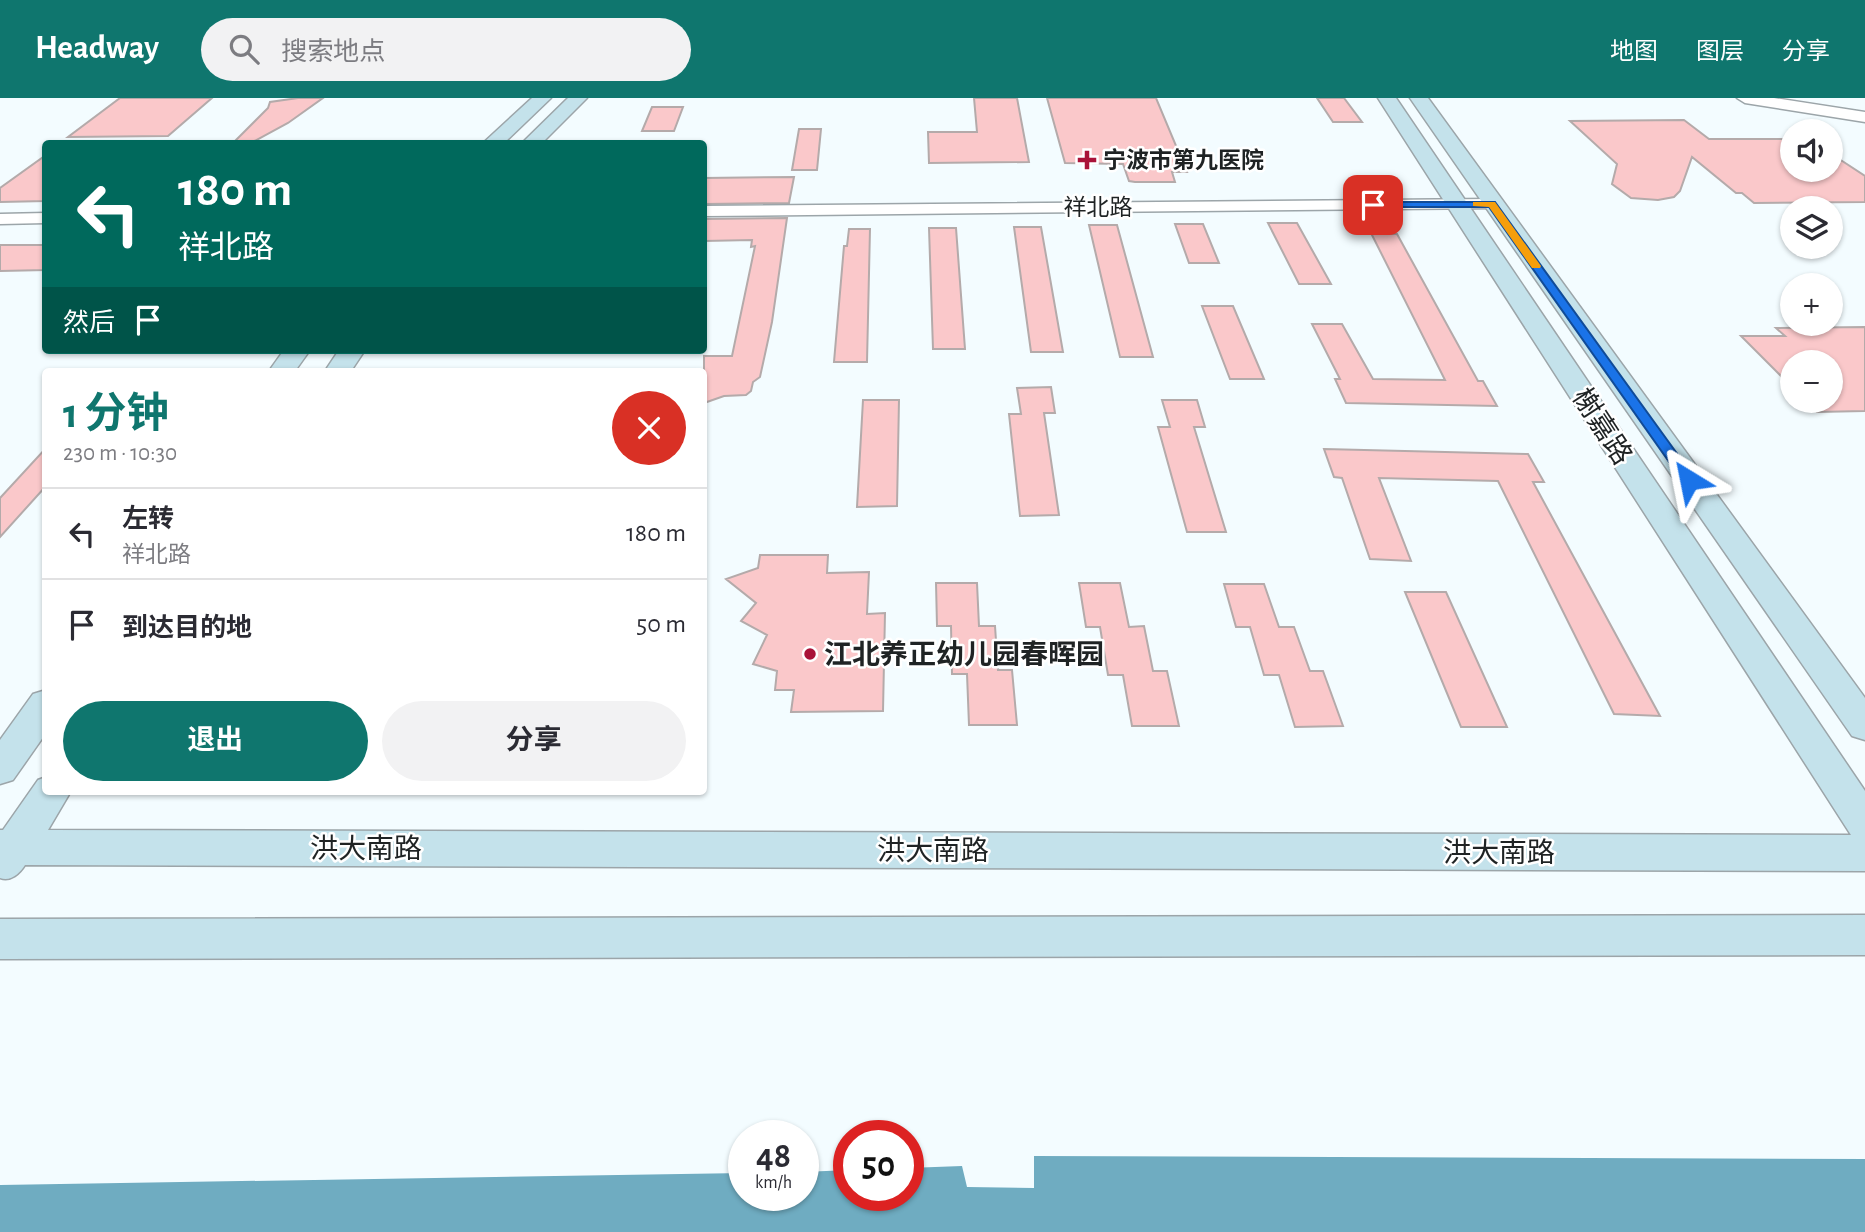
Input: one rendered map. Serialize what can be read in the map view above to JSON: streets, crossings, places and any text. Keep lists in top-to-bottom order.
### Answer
{
  "streets": {
    "main road": ["榭嘉路", "洪大南路"],
    "street": ["祥北路"]
  },
  "crossings": [
    ["祥北路", "榭嘉路"]
  ],
  "places": {
    "health": ["宁波市第九医院"],
    "other": ["江北养正幼儿园春晖园"]
  },
  "page": {
    "header": "Headway",
    "search": "搜索地点",
    "nav": ["地图", "图层", "分享"],
    "map_buttons": ["+", "−"],
    "turn": ["180 m", "祥北路"],
    "then": "然后",
    "heading": ["1 分钟", "230 m · 10:30"],
    "list": [
      {
        "name": "左转",
        "note": "祥北路",
        "value": "180 m"
      },
      {
        "name": "到达目的地",
        "value": "50 m"
      }
    ],
    "buttons": ["退出", "分享"],
    "speed": "48 km/h",
    "limit": "50"
  }
}
